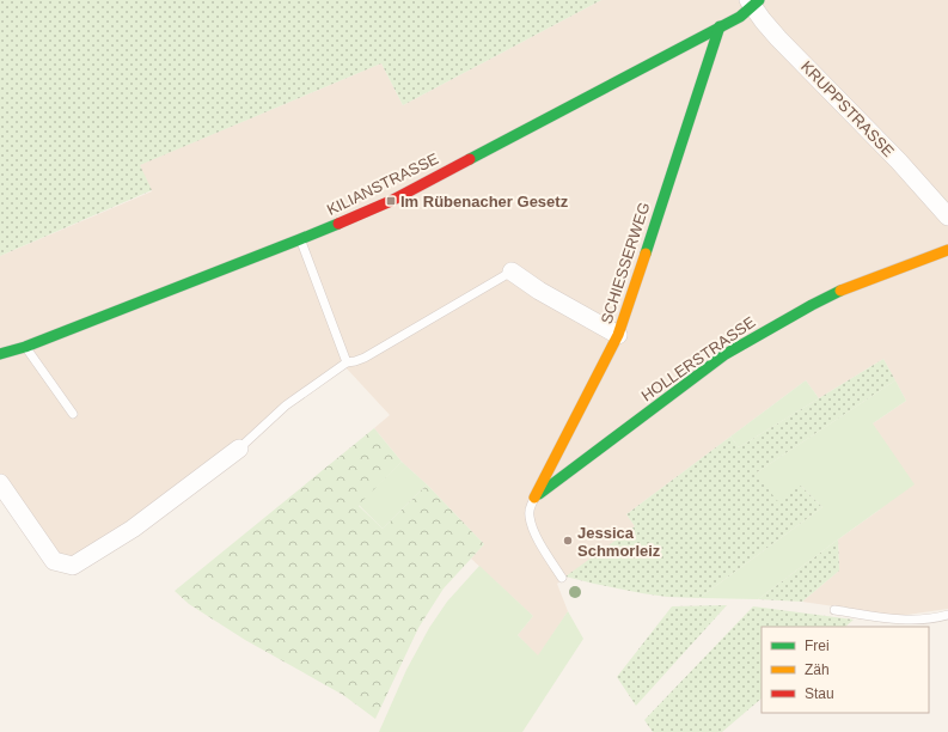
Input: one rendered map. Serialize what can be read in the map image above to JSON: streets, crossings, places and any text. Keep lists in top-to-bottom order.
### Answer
{
  "streets": {
    "street": [
      "KRUPPSTRASSE",
      "KILIANSTRASSE",
      "SCHIESSERWEG",
      "HOLLERSTRASSE"
    ]
  },
  "crossings": [
    ["KRUPPSTRASSE", "KILIANSTRASSE"],
    ["KILIANSTRASSE", "SCHIESSERWEG"],
    ["SCHIESSERWEG", "HOLLERSTRASSE"]
  ],
  "places": {
    "transit": ["Im Rübenacher Gesetz"],
    "other": ["Jessica Schmorleiz"]
  },
  "legend": ["Frei", "Zäh", "Stau"]
}
